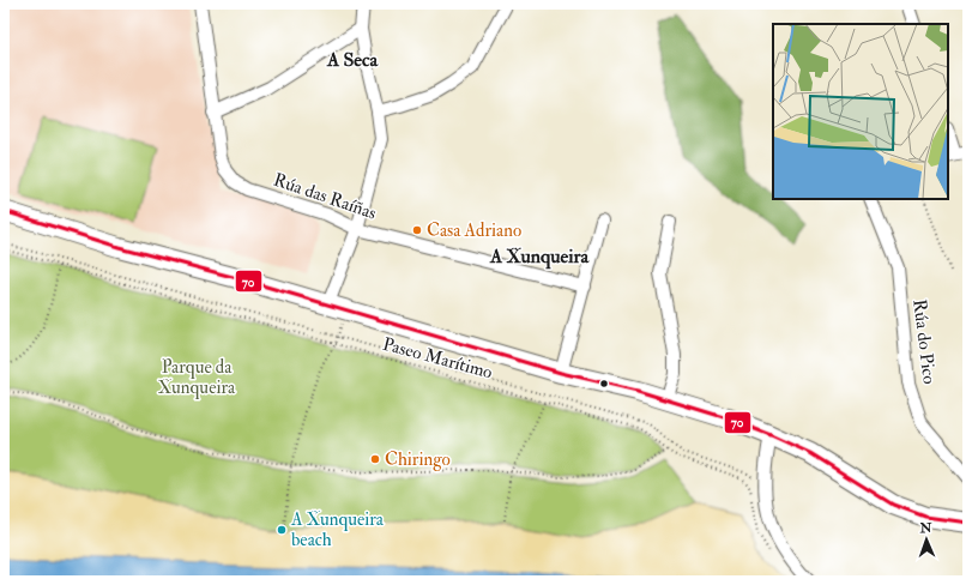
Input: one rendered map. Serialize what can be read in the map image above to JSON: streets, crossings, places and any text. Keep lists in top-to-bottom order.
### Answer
{
  "streets": {
    "street": ["Rúa das Raíñas", "Rúa do Pico"],
    "path": ["Paseo Marítimo"]
  },
  "districts": ["A Seca", "A Xunqueira"],
  "parks": ["Parque da Xunqueira"],
  "places": ["Casa Adriano", "Chiringo", "A Xunqueira beach"],
  "lines": ["transit line 70"],
  "north": "top"
}
